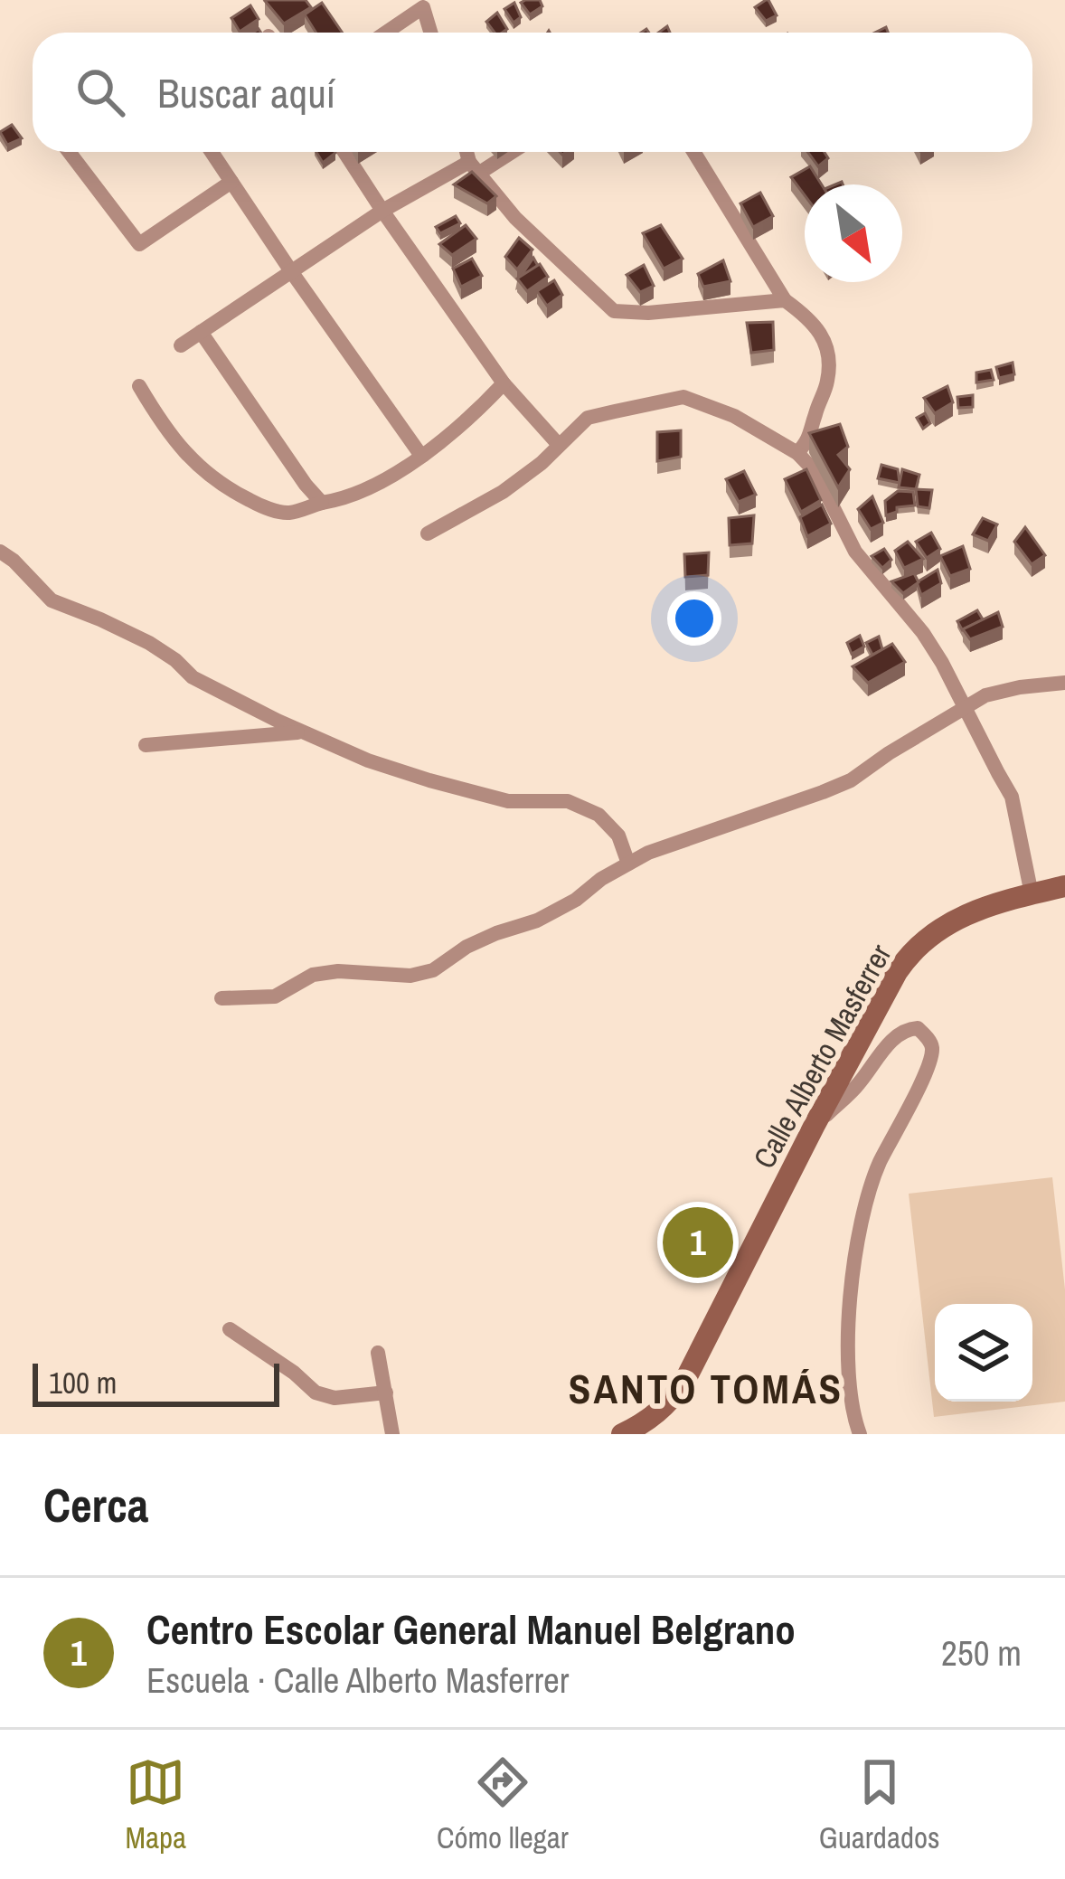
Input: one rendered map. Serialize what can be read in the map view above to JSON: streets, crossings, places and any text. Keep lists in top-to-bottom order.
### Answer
{
  "streets": {
    "main road": ["Calle Alberto Masferrer"]
  },
  "districts": ["SANTO TOMÁS"],
  "scale_bar": "100 m",
  "north": "bottom right",
  "page": {
    "search": "Buscar aquí",
    "pins": "1",
    "scale": "100 m",
    "heading": "Cerca",
    "list": [
      {
        "mark": "1",
        "name": "Centro Escolar General Manuel Belgrano",
        "note": "Escuela · Calle Alberto Masferrer",
        "value": "250 m"
      }
    ],
    "nav": ["Mapa", "Cómo llegar", "Guardados"]
  }
}
